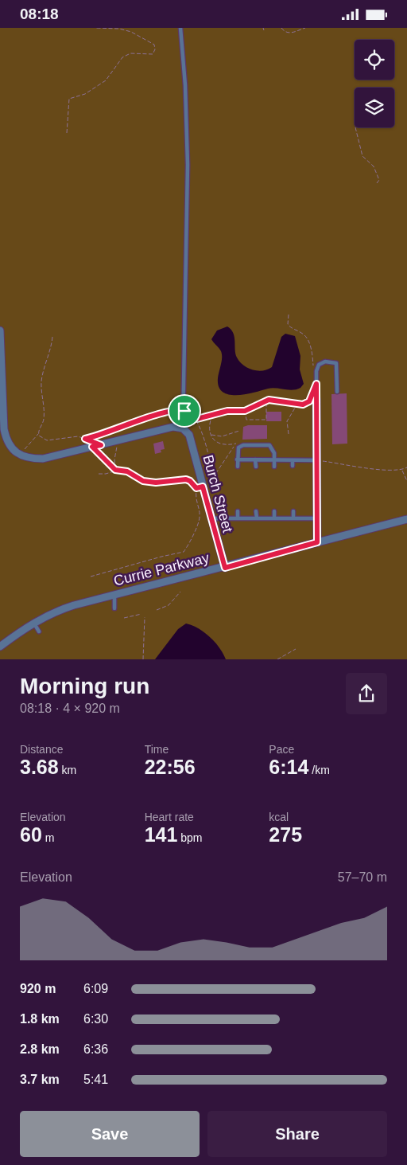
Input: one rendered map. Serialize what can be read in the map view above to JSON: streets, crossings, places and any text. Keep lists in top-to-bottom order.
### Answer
{
  "streets": {
    "street": ["Burch Street", "Currie Parkway"]
  },
  "crossings": [
    ["Burch Street", "Currie Parkway"]
  ],
  "page": {
    "status": "08:18",
    "heading": ["Morning run", "08:18 · 4 × 920 m"],
    "stats": [
      ["Distance", "3.68 km"],
      ["Time", "22:56"],
      ["Pace", "6:14 /km"],
      ["Elevation", "60 m"],
      ["Heart rate", "141 bpm"],
      ["kcal", "275"]
    ],
    "chart": ["Elevation", "57–70 m"],
    "list": [
      {
        "name": "920 m",
        "note": "6:09"
      },
      {
        "name": "1.8 km",
        "note": "6:30"
      },
      {
        "name": "2.8 km",
        "note": "6:36"
      },
      {
        "name": "3.7 km",
        "note": "5:41"
      }
    ],
    "buttons": ["Save", "Share"]
  }
}
